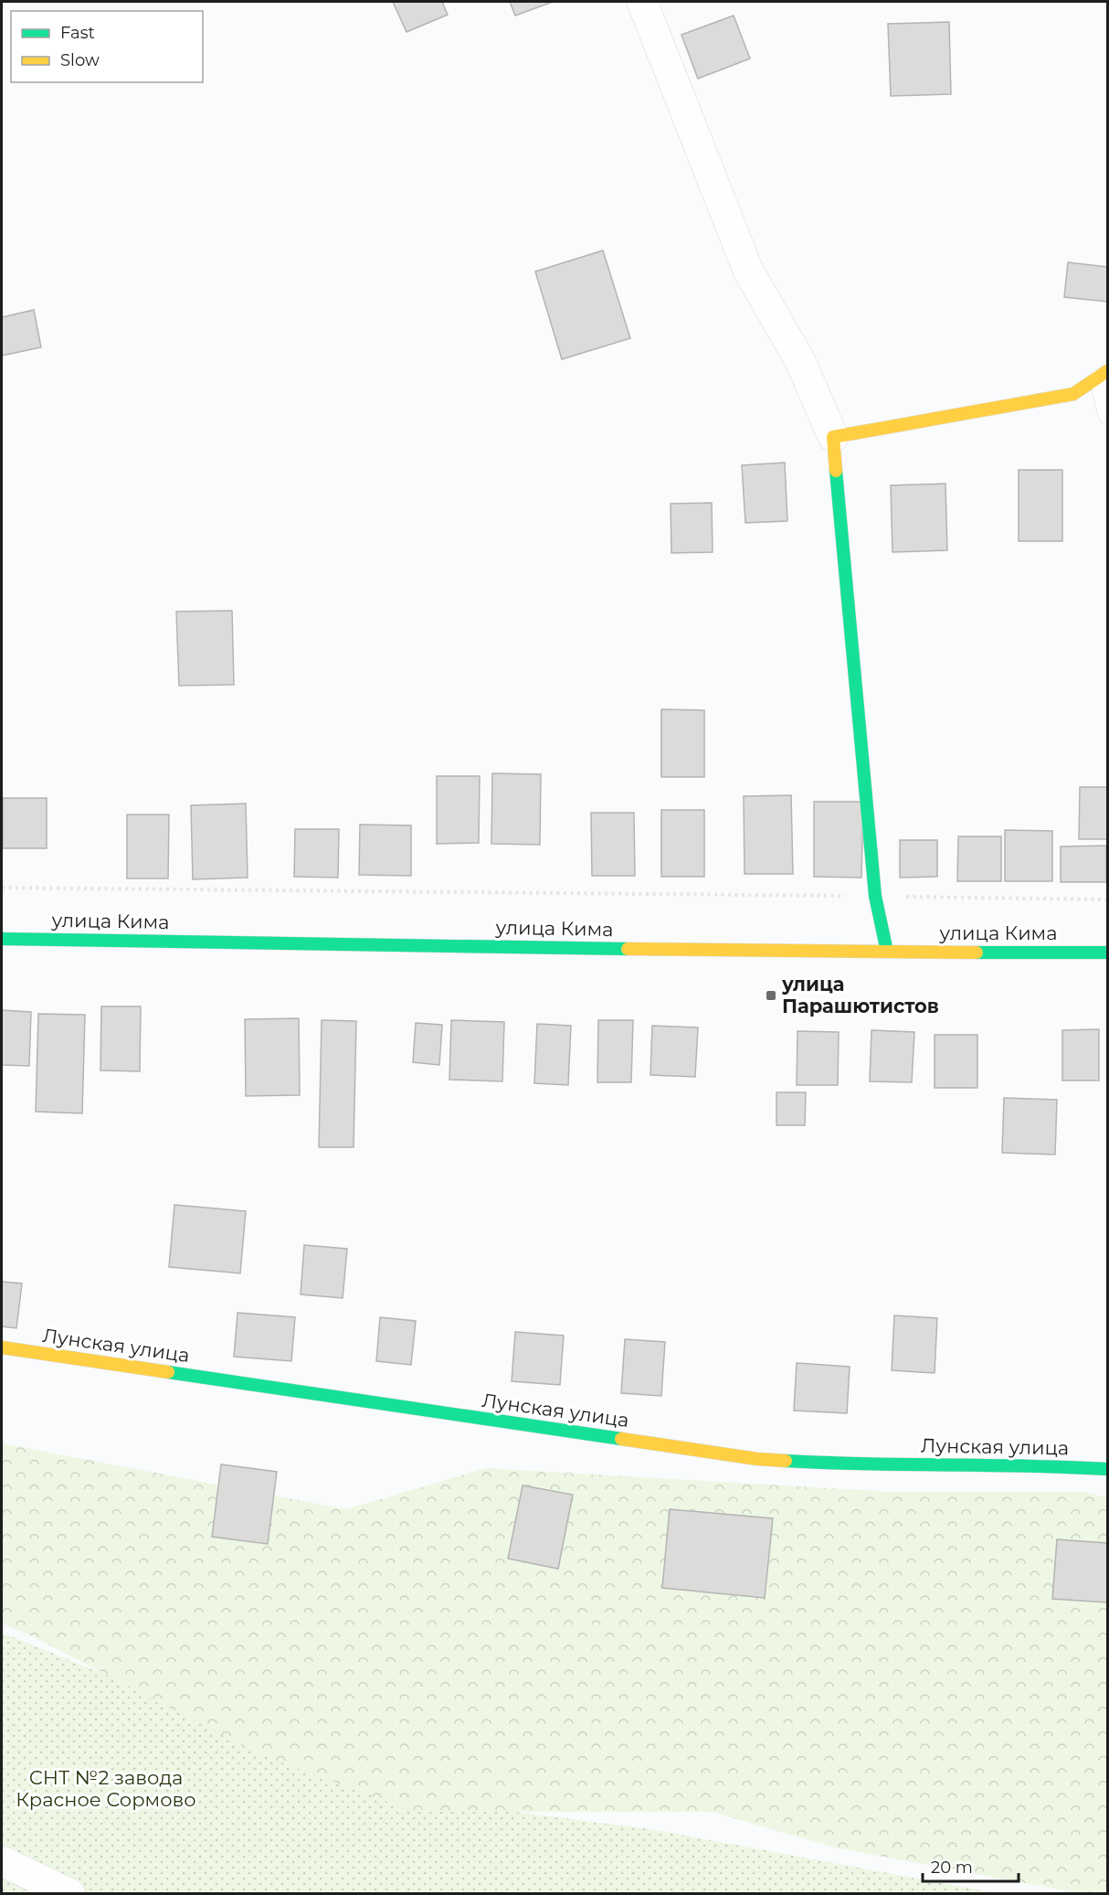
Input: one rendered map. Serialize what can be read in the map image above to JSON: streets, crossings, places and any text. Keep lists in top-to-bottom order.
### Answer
{
  "streets": {
    "street": ["улица Кима", "Лунская улица"]
  },
  "parks": ["СНТ №2 завода Красное Сормово"],
  "places": {
    "transit": ["улица Парашютистов"]
  },
  "legend": ["Fast", "Slow"],
  "scale_bar": "20 m"
}
